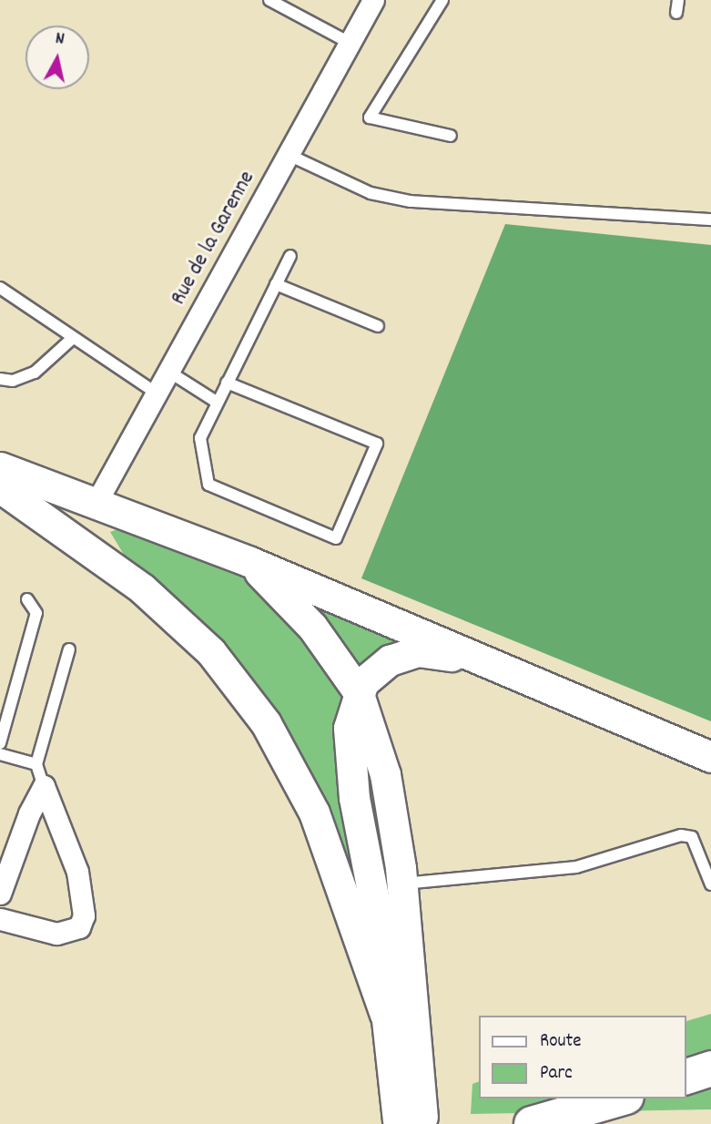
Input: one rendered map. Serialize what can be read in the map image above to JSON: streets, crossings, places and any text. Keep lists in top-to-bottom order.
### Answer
{
  "streets": {
    "street": ["Rue de la Garenne"]
  },
  "legend": ["Route", "Parc"],
  "north": "top"
}
